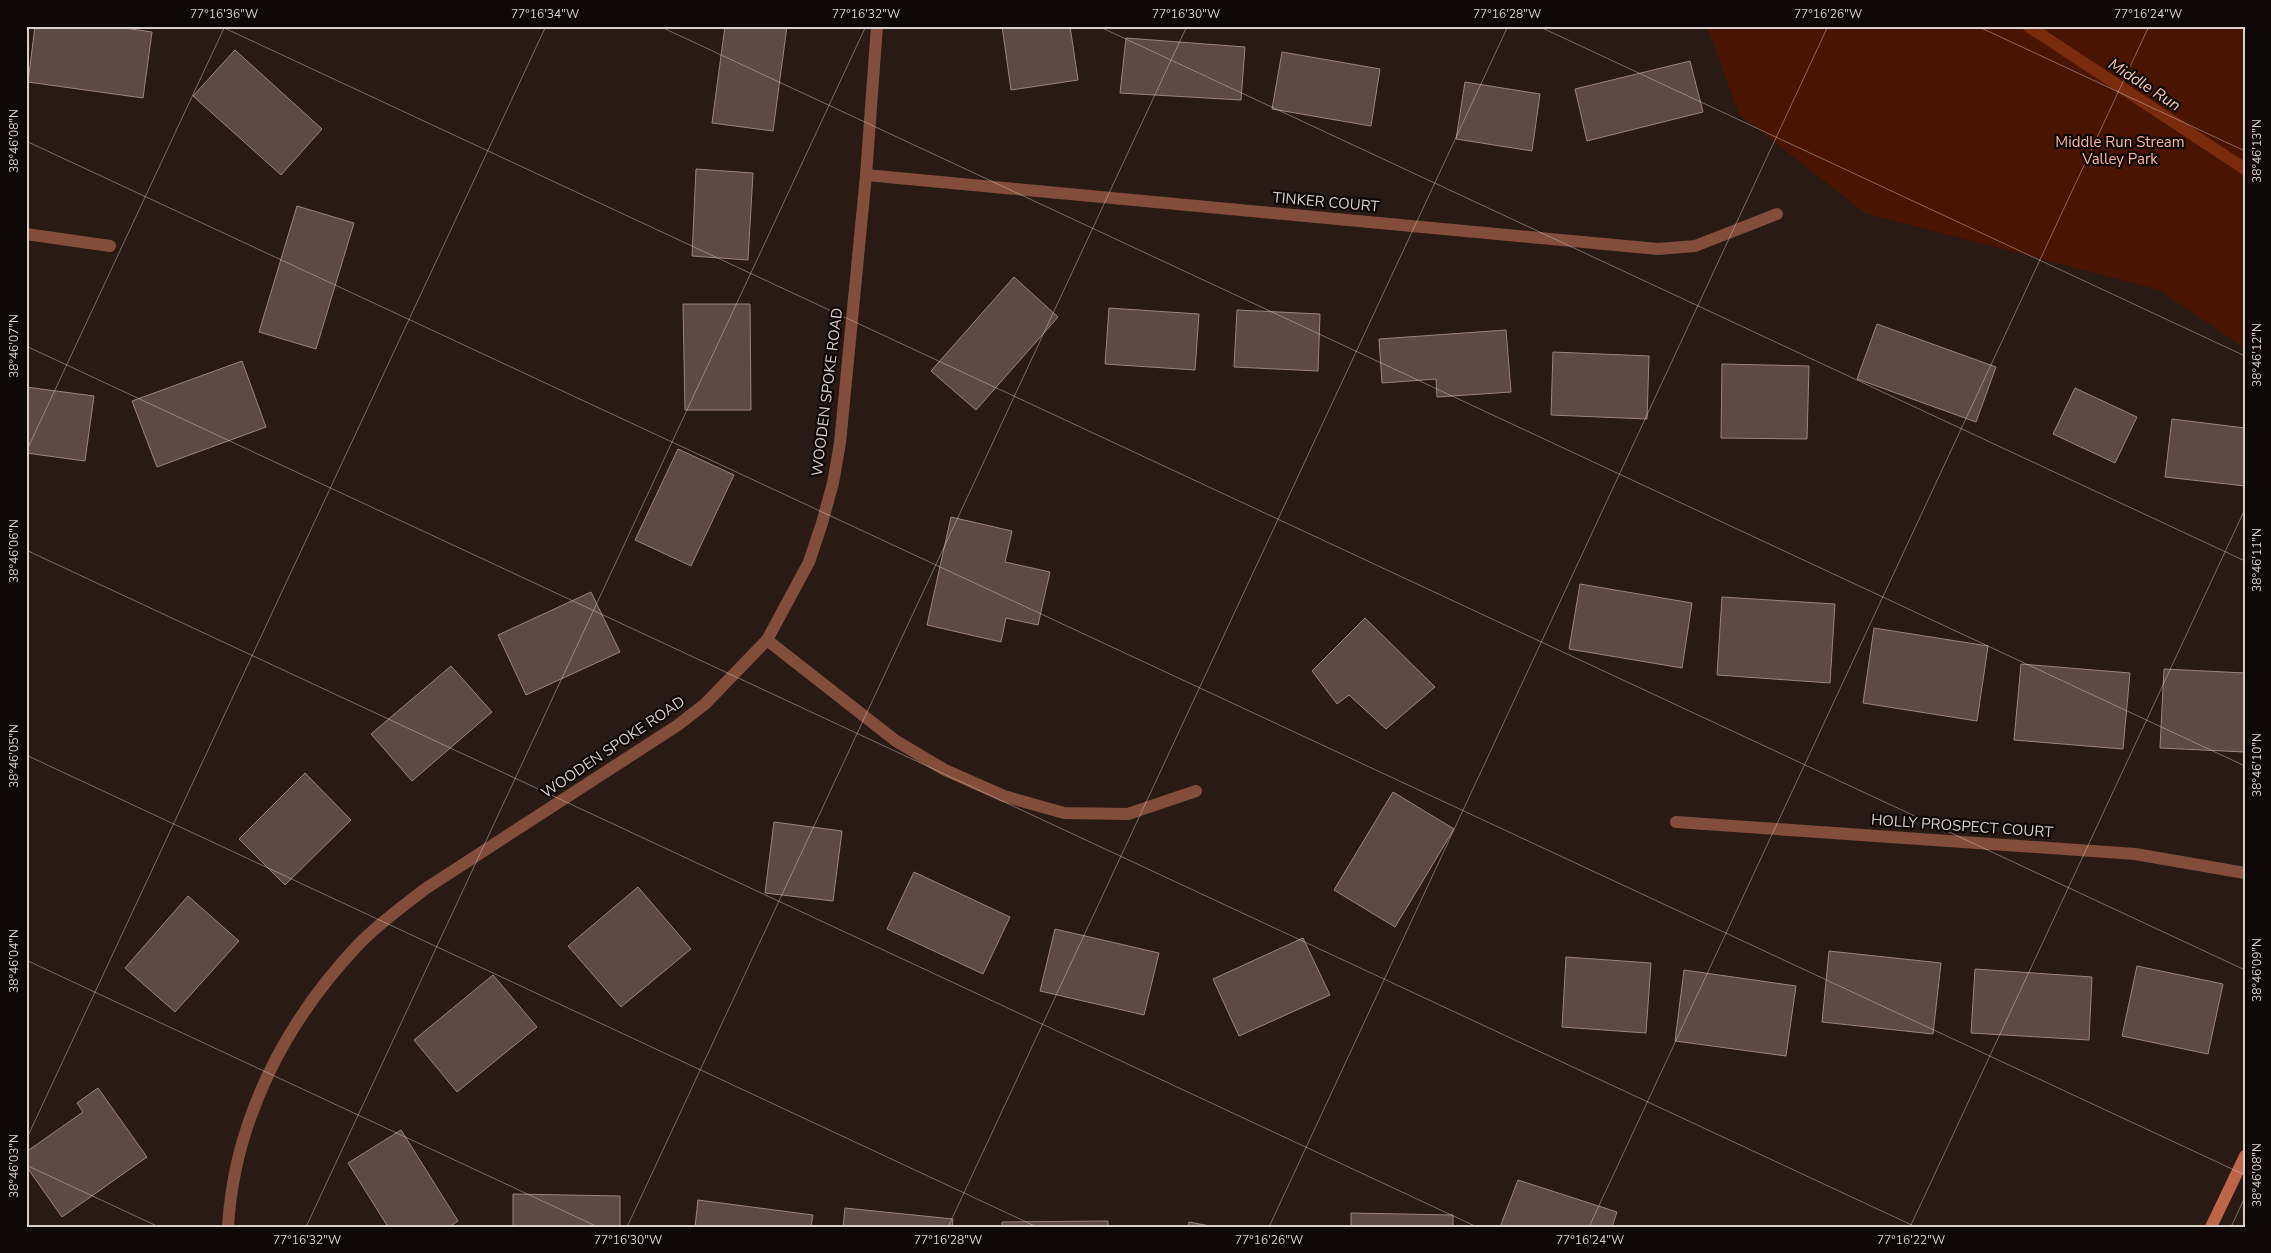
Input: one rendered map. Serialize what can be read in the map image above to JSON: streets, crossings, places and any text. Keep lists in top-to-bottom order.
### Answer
{
  "streets": {
    "street": ["TINKER COURT", "WOODEN SPOKE ROAD", "HOLLY PROSPECT COURT"]
  },
  "crossings": [
    ["TINKER COURT", "WOODEN SPOKE ROAD"]
  ],
  "water": ["Middle Run"],
  "parks": ["Middle Run Stream Valley Park"],
  "coordinates": [
    "77°16'36\"W",
    "77°16'34\"W",
    "77°16'32\"W",
    "77°16'30\"W",
    "77°16'28\"W",
    "77°16'26\"W",
    "77°16'24\"W",
    "38°46'08\"N",
    "38°46'13\"N",
    "38°46'07\"N",
    "38°46'12\"N",
    "38°46'06\"N",
    "38°46'11\"N",
    "38°46'05\"N",
    "38°46'10\"N",
    "38°46'04\"N",
    "38°46'09\"N",
    "38°46'03\"N",
    "77°16'22\"W"
  ]
}
